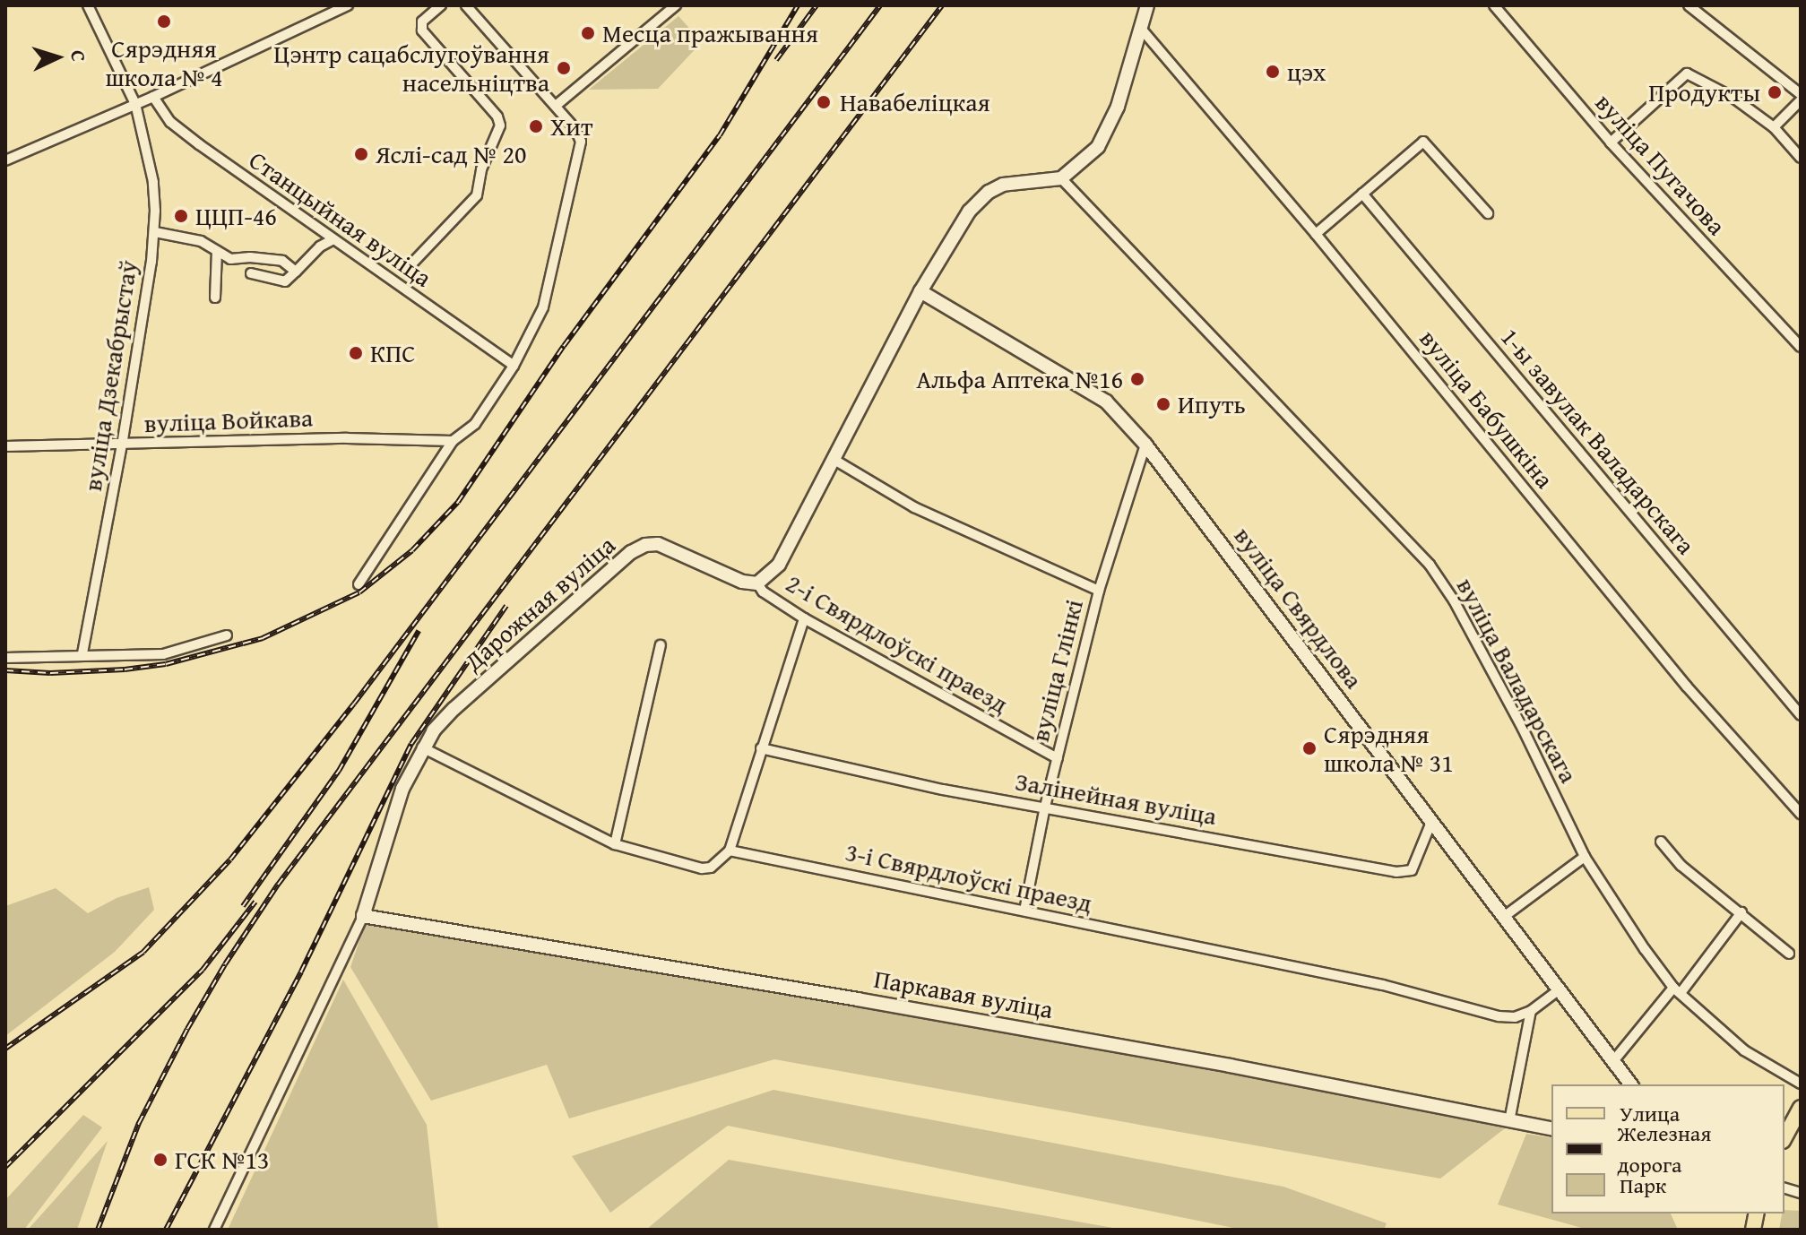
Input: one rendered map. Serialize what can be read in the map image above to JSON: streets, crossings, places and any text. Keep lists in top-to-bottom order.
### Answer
{
  "streets": {
    "street": [
      "вуліца Пугачова",
      "Станцыйная вуліца",
      "вуліца Дзекабрыстаў",
      "вуліца Бабушкіна",
      "вуліца Войкава",
      "1-ы завулак Валадарскага",
      "Дарожная вуліца",
      "вуліца Свярдлова",
      "2-і Свярдлоўскі праезд",
      "вуліца Глінкі",
      "вуліца Валадарскага",
      "Залінейная вуліца",
      "3-і Свярдлоўскі праезд",
      "Паркавая вуліца"
    ]
  },
  "crossings": [
    ["вуліца Дзекабрыстаў", "вуліца Войкава"],
    ["Дарожная вуліца", "2-і Свярдлоўскі праезд"],
    ["Дарожная вуліца", "Паркавая вуліца"],
    ["вуліца Свярдлова", "вуліца Глінкі"],
    ["вуліца Свярдлова", "Залінейная вуліца"],
    ["2-і Свярдлоўскі праезд", "вуліца Глінкі"],
    ["вуліца Глінкі", "Залінейная вуліца"],
    ["вуліца Глінкі", "3-і Свярдлоўскі праезд"]
  ],
  "places": [
    "Сярэдняя школа № 4",
    "Месца пражывання",
    "Цэнтр сацабслугоўвання насельніцтва",
    "цэх",
    "Продукты",
    "Навабеліцкая",
    "Хит",
    "Яслі-сад № 20",
    "ЦЦП-46",
    "КПС",
    "Альфа Аптека №16",
    "Ипуть",
    "Сярэдняя школа № 31",
    "ГСК №13"
  ],
  "legend": ["Улица", "Железная дорога", "Парк"],
  "north": "right"
}
